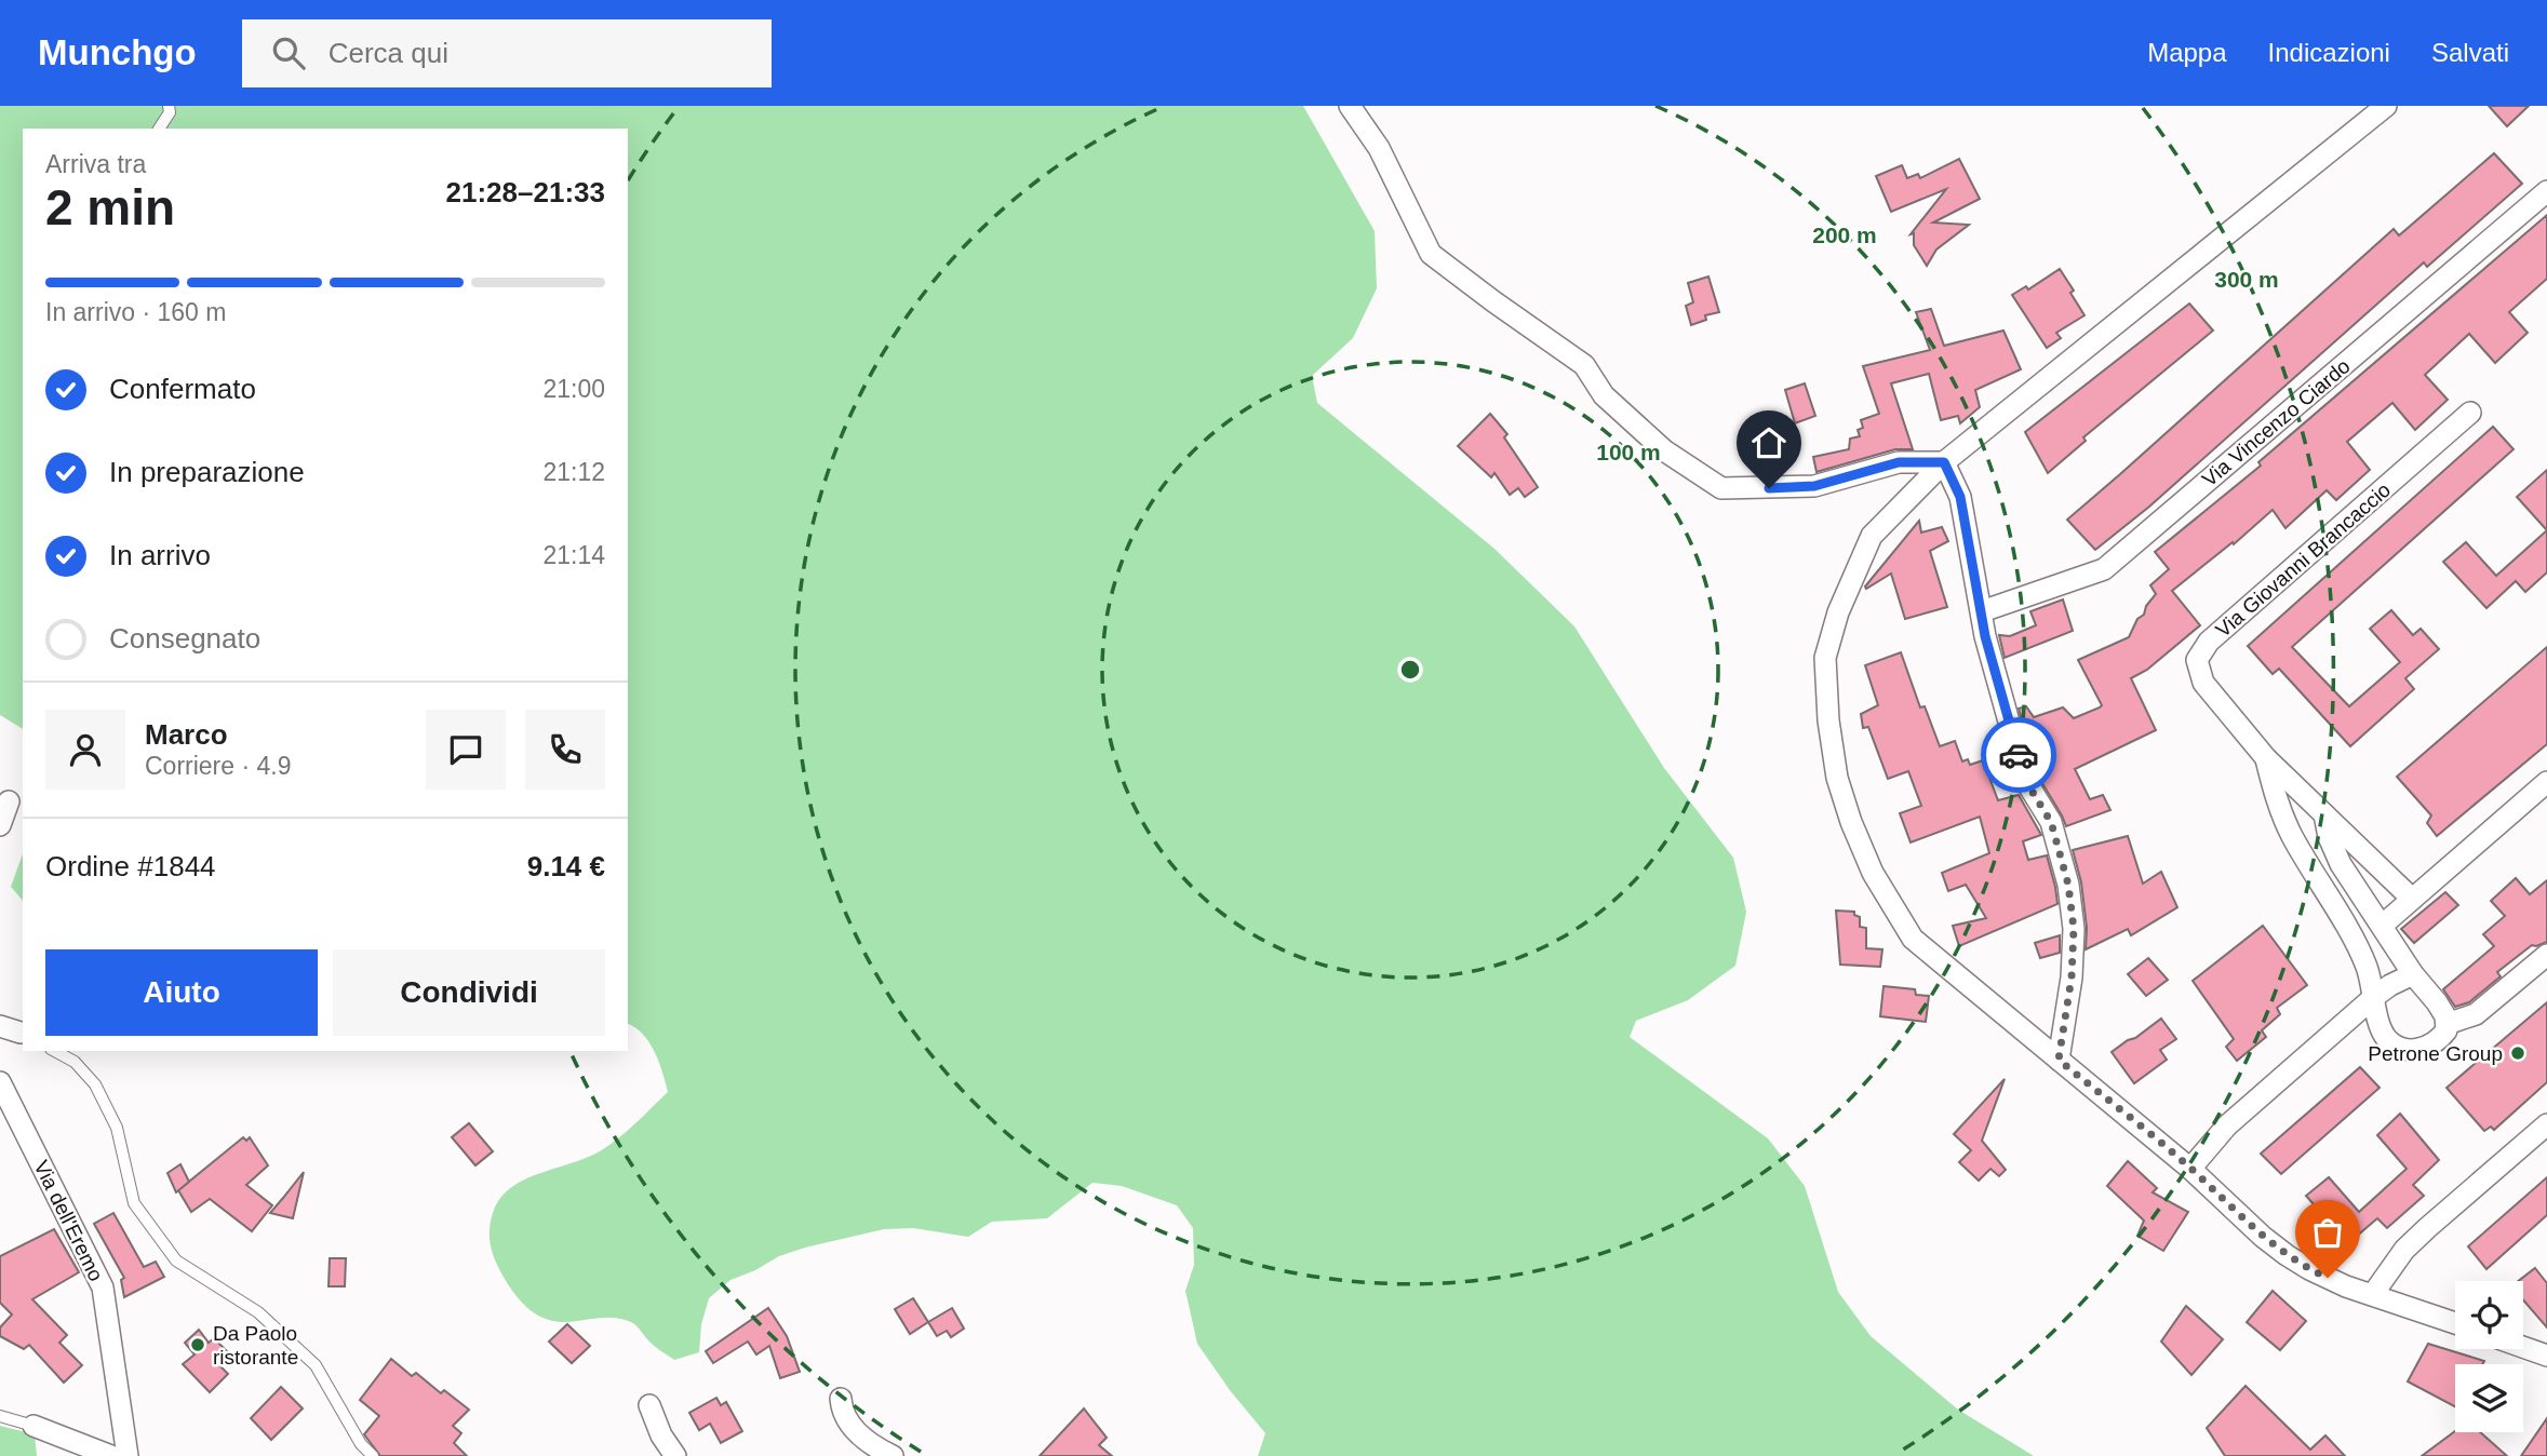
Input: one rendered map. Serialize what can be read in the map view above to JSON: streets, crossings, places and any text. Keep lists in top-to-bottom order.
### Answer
{
  "streets": {
    "street": ["Via Vincenzo Ciardo", "Via Giovanni Brancaccio", "Via dell'Eremo"]
  },
  "places": ["Petrone Group", "Da Paolo ristorante"],
  "page": {
    "header": "Munchgo",
    "search": "Cerca qui",
    "nav": ["Mappa", "Indicazioni", "Salvati"],
    "heading": ["2 min", "Arriva tra", "21:28–21:33"],
    "panel": [
      "Marco",
      "Corriere · 4.9",
      "Ordine #1844",
      "9.14 €"
    ],
    "bar": "In arrivo · 160 m",
    "list": [
      ["Confermato", "21:00"],
      ["In preparazione", "21:12"],
      ["In arrivo", "21:14"],
      "Consegnato"
    ],
    "buttons": ["Aiuto", "Condividi"]
  },
  "rings": ["200 m", "300 m", "100 m"]
}
